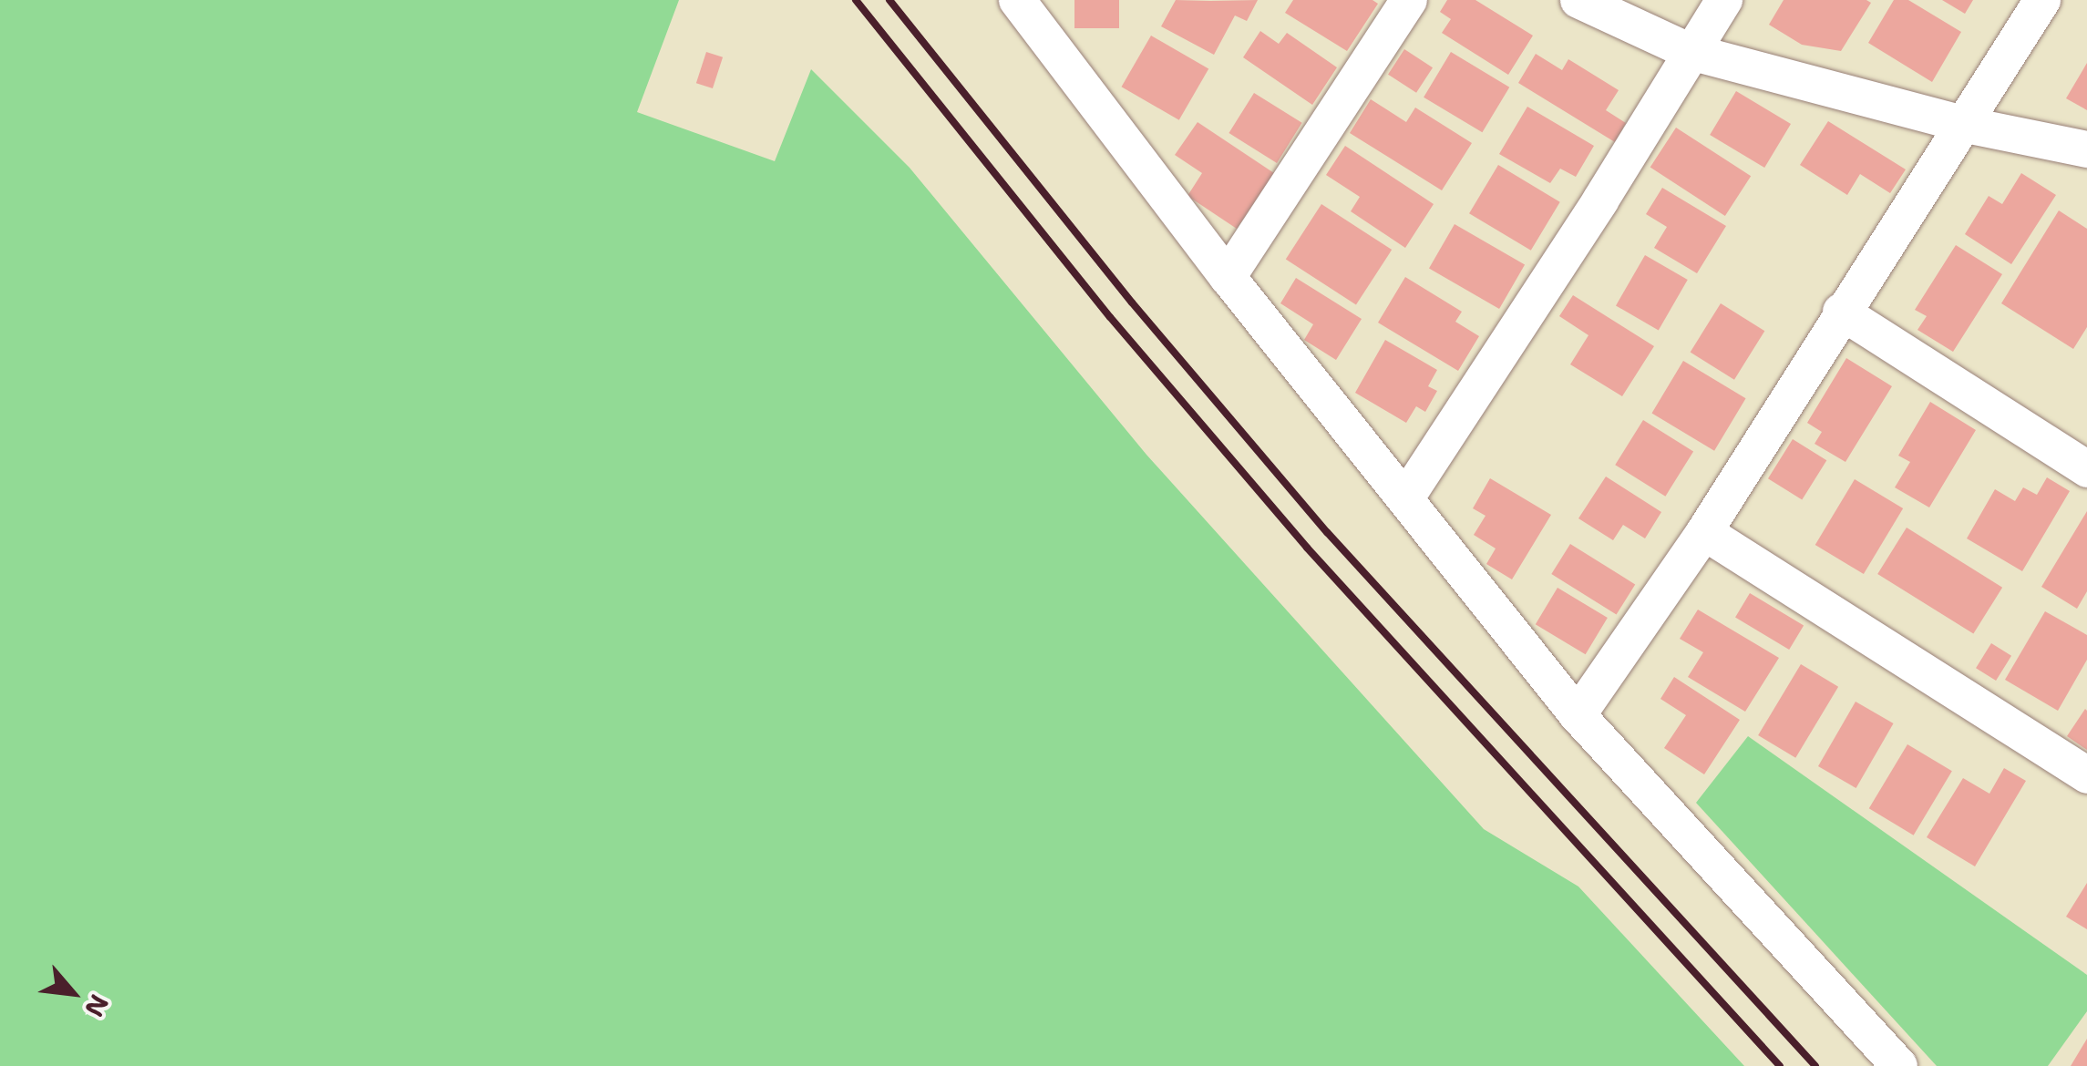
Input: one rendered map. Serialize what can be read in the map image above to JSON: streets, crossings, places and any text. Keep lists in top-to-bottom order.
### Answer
{
  "north": "bottom right"
}
